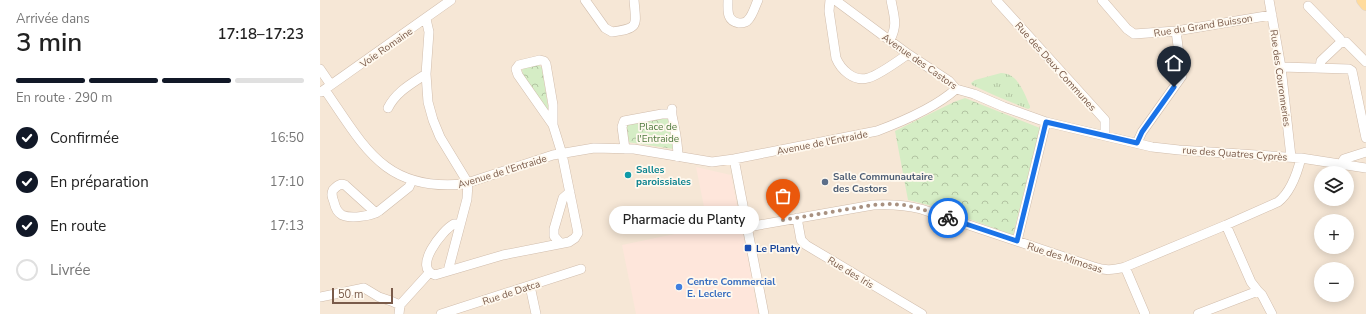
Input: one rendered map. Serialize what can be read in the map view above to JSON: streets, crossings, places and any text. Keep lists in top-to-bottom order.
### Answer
{
  "streets": {
    "street": [
      "Rue du Grand Buisson",
      "Voie Romaine",
      "Avenue des Castors",
      "Rue des Deux Communes",
      "Rue des Couronneries",
      "Avenue de l'Entraide",
      "rue des Quatres Cyprès",
      "Rue des Mimosas",
      "Rue des Iris",
      "Rue de Datca"
    ]
  },
  "crossings": [
    ["Rue du Grand Buisson", "Rue des Couronneries"],
    ["Voie Romaine", "Avenue de l'Entraide"],
    ["Avenue des Castors", "Rue des Deux Communes"],
    ["Avenue des Castors", "Avenue de l'Entraide"],
    ["Avenue des Castors", "rue des Quatres Cyprès"],
    ["Rue des Deux Communes", "rue des Quatres Cyprès"],
    ["Rue des Couronneries", "rue des Quatres Cyprès"],
    ["rue des Quatres Cyprès", "Rue des Mimosas"],
    ["Rue des Mimosas", "Rue des Iris"]
  ],
  "parks": ["Place de l'Entraide"],
  "places": {
    "other": [
      "Salles paroissiales",
      "Salle Communautaire des Castors",
      "Pharmacie du Planty",
      "Centre Commercial E. Leclerc"
    ],
    "transit": ["Le Planty"]
  },
  "scale_bar": "50 m",
  "page": {
    "heading": ["3 min", "Arrivée dans", "17:18–17:23"],
    "bar": "En route · 290 m",
    "list": [
      ["Confirmée", "16:50"],
      ["En préparation", "17:10"],
      ["En route", "17:13"],
      "Livrée"
    ],
    "map_buttons": ["+", "−"],
    "bubble": "Pharmacie du Planty",
    "scale": "50 m"
  }
}
